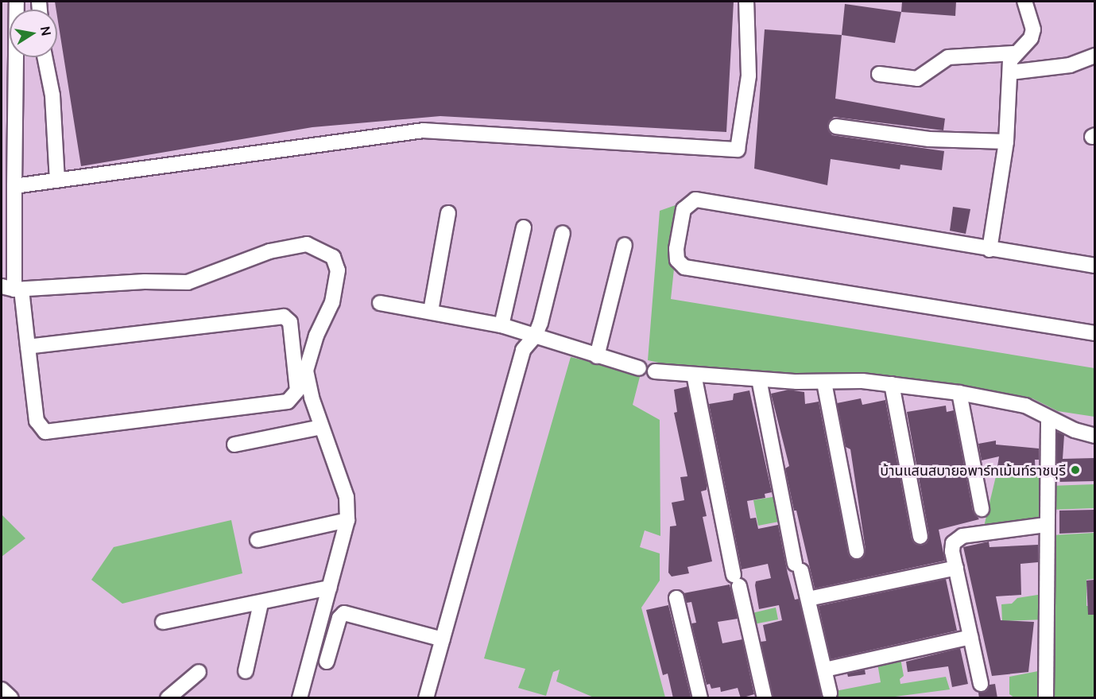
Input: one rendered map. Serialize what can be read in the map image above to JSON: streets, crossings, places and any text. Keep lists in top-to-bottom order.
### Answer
{
  "places": ["บ้านแสนสบายอพาร์ทเม้นท์ราชบุรี"],
  "north": "right"
}
